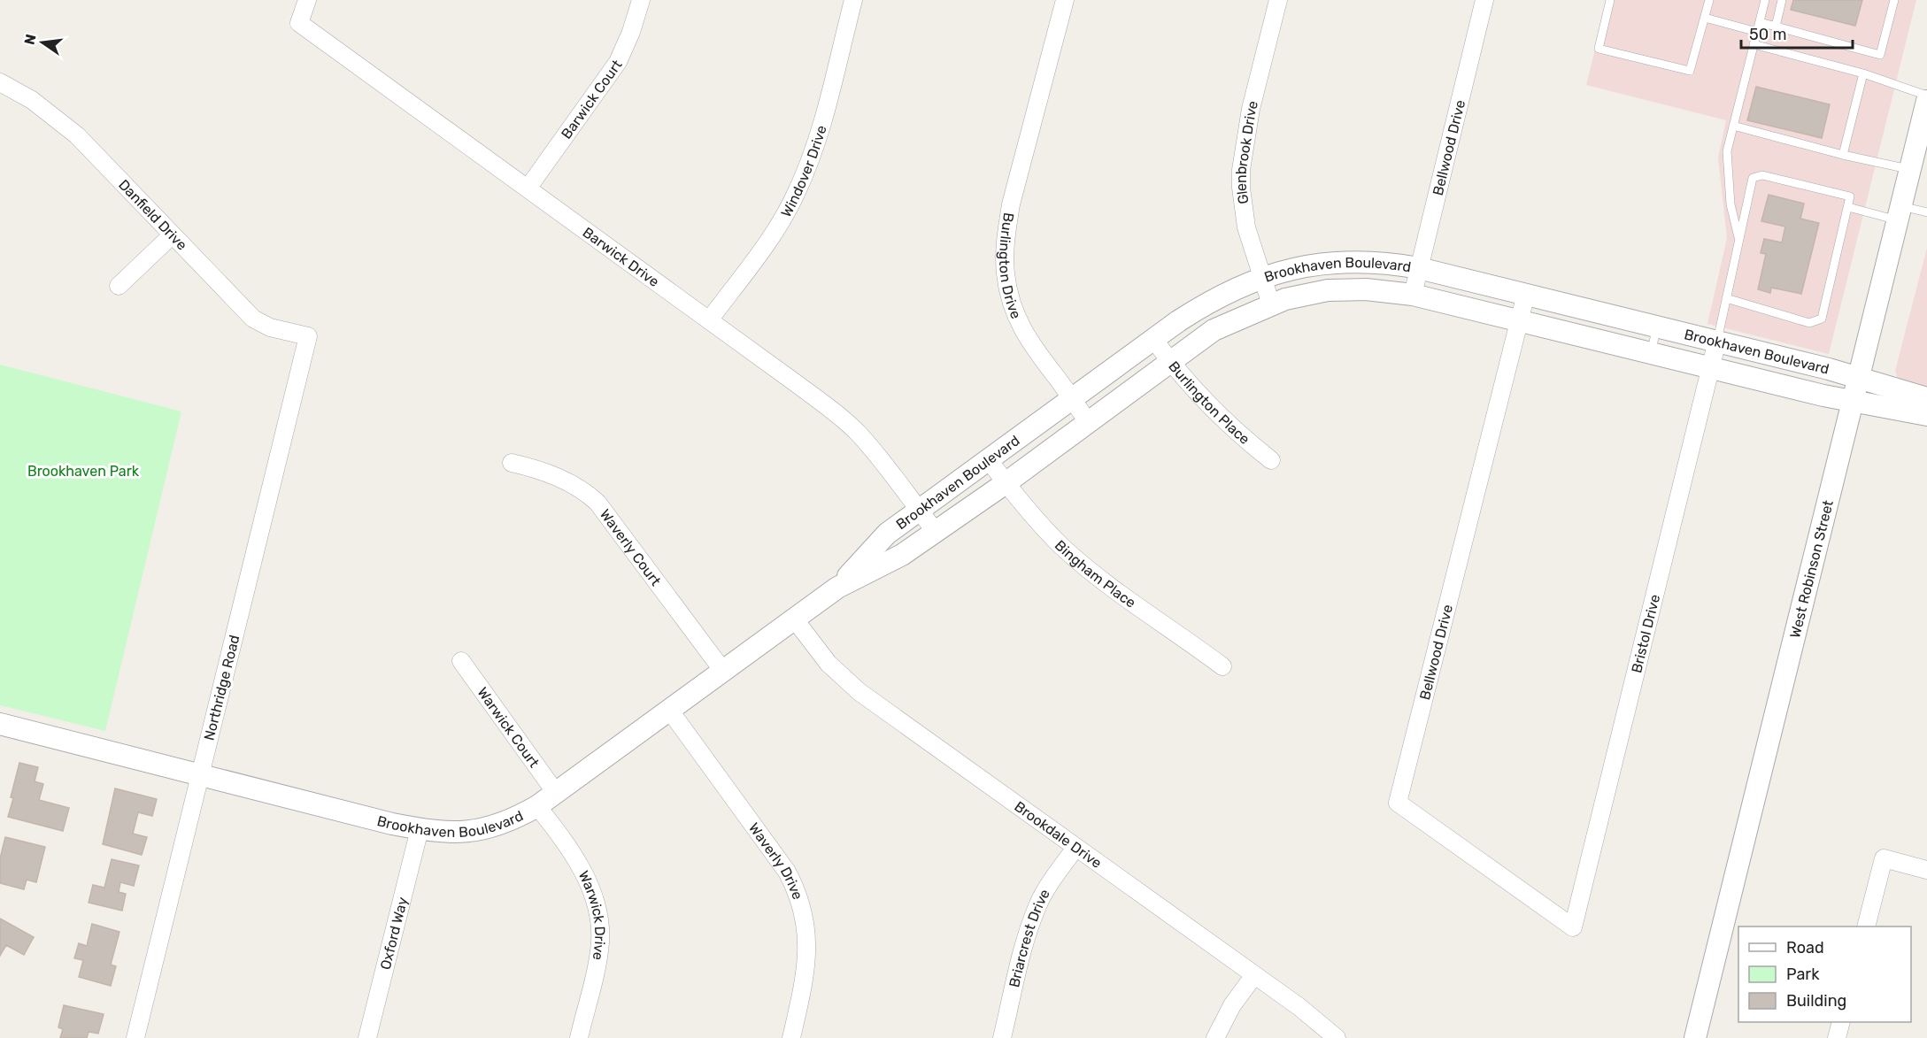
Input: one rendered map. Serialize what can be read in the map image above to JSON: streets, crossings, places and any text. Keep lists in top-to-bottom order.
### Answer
{
  "streets": {
    "street": [
      "Barwick Court",
      "Bellwood Drive",
      "Glenbrook Drive",
      "Windover Drive",
      "Danfield Drive",
      "Barwick Drive",
      "Burlington Drive",
      "Brookhaven Boulevard",
      "Burlington Place",
      "Waverly Court",
      "West Robinson Street",
      "Bingham Place",
      "Bristol Drive",
      "Northridge Road",
      "Warwick Court",
      "Brookdale Drive",
      "Waverly Drive",
      "Warwick Drive",
      "Oxford Way",
      "Briarcrest Drive"
    ]
  },
  "crossings": [
    ["Barwick Court", "Barwick Drive"],
    ["Bellwood Drive", "Brookhaven Boulevard"],
    ["Bellwood Drive", "Bristol Drive"],
    ["Glenbrook Drive", "Brookhaven Boulevard"],
    ["Windover Drive", "Barwick Drive"],
    ["Danfield Drive", "Northridge Road"],
    ["Barwick Drive", "Brookhaven Boulevard"],
    ["Burlington Drive", "Brookhaven Boulevard"],
    ["Brookhaven Boulevard", "Burlington Place"],
    ["Brookhaven Boulevard", "Waverly Court"],
    ["Brookhaven Boulevard", "West Robinson Street"],
    ["Brookhaven Boulevard", "Bingham Place"],
    ["Brookhaven Boulevard", "Bristol Drive"],
    ["Brookhaven Boulevard", "Northridge Road"],
    ["Brookhaven Boulevard", "Warwick Court"],
    ["Brookhaven Boulevard", "Brookdale Drive"],
    ["Brookhaven Boulevard", "Waverly Drive"],
    ["Brookhaven Boulevard", "Warwick Drive"],
    ["Brookhaven Boulevard", "Oxford Way"],
    ["Brookdale Drive", "Briarcrest Drive"]
  ],
  "parks": ["Brookhaven Park"],
  "legend": ["Road", "Park", "Building"],
  "scale_bar": "50 m",
  "north": "left"
}
